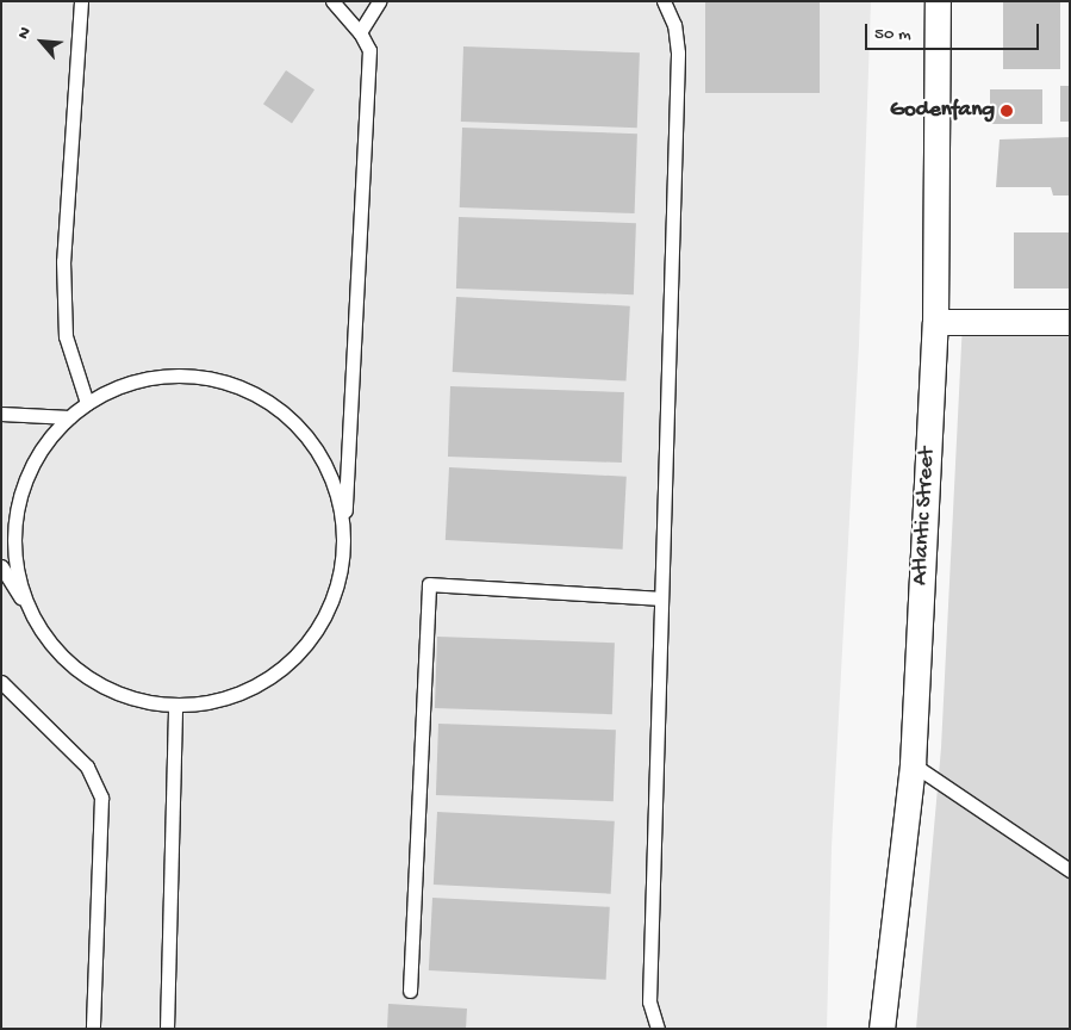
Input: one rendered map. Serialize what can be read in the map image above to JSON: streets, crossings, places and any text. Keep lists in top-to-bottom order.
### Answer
{
  "streets": {
    "street": ["Atlantic Street"]
  },
  "places": ["Godenfang"],
  "scale_bar": "50 m",
  "north": "top left"
}
